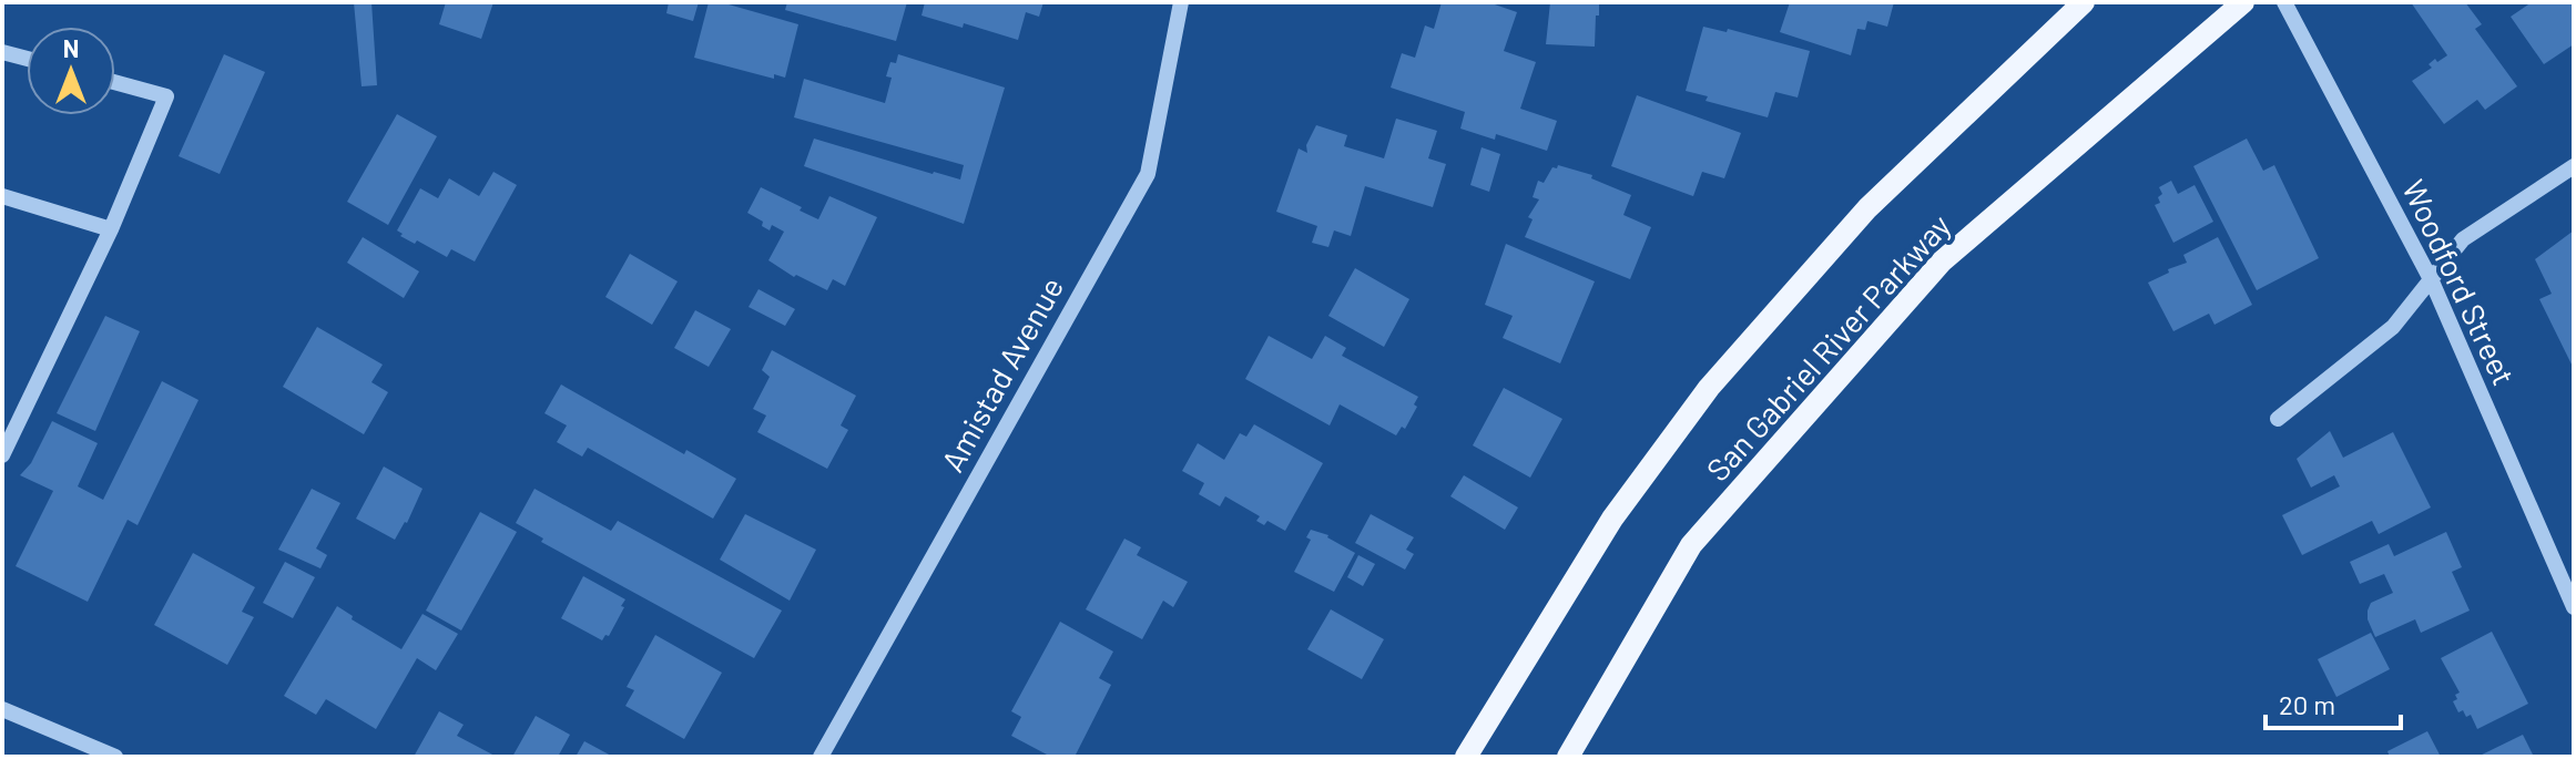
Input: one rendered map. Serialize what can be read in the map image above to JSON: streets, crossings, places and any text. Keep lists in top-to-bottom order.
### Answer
{
  "streets": {
    "main road": ["San Gabriel River Parkway"],
    "street": ["Woodford Street", "Amistad Avenue"]
  },
  "scale_bar": "20 m",
  "north": "top"
}
